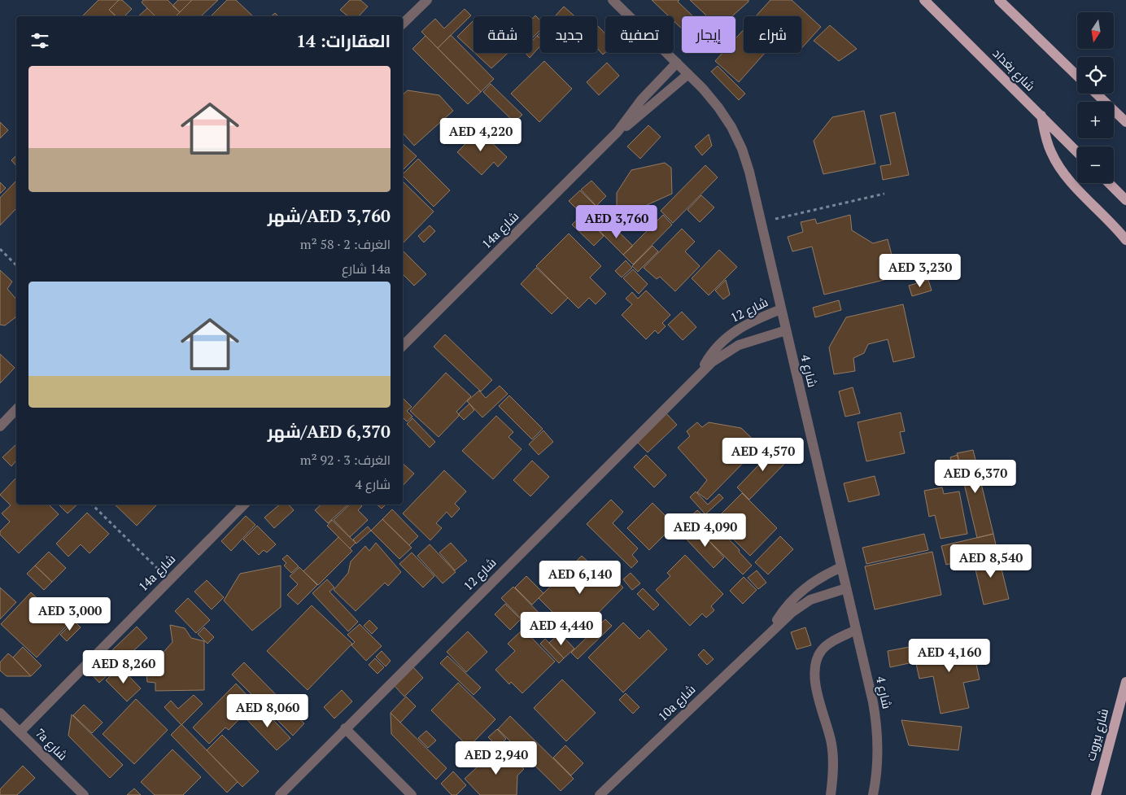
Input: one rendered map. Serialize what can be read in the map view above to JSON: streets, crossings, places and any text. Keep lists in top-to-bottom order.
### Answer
{
  "streets": {
    "main road": ["شارع بغداد", "شارع بيروت"],
    "street": [
      "14a شارع",
      "شارع 12",
      "شارع 4",
      "10a شارع",
      "7a شارع"
    ]
  },
  "crossings": [
    ["14a شارع", "شارع 4"],
    ["14a شارع", "7a شارع"],
    ["شارع 12", "شارع 4"],
    ["شارع 4", "10a شارع"]
  ],
  "north": "bottom",
  "page": {
    "map_buttons": ["+", "−"],
    "chip": [
      "شراء",
      "إيجار",
      "تصفية",
      "جديد",
      "شقة"
    ],
    "heading": "العقارات: 14",
    "list": [
      {
        "name": "AED 3,760/شهر",
        "note": "الغرف: 2 · 58 m² · 14a شارع"
      },
      {
        "name": "AED 6,370/شهر",
        "note": "الغرف: 3 · 92 m² · شارع 4"
      }
    ],
    "price": [
      "AED 4,220",
      "AED 3,760",
      "AED 3,230",
      "AED 4,570",
      "AED 6,370",
      "AED 4,090",
      "AED 8,540",
      "AED 6,140",
      "AED 3,000",
      "AED 4,440",
      "AED 4,160",
      "AED 8,260",
      "AED 8,060",
      "AED 2,940"
    ]
  }
}
